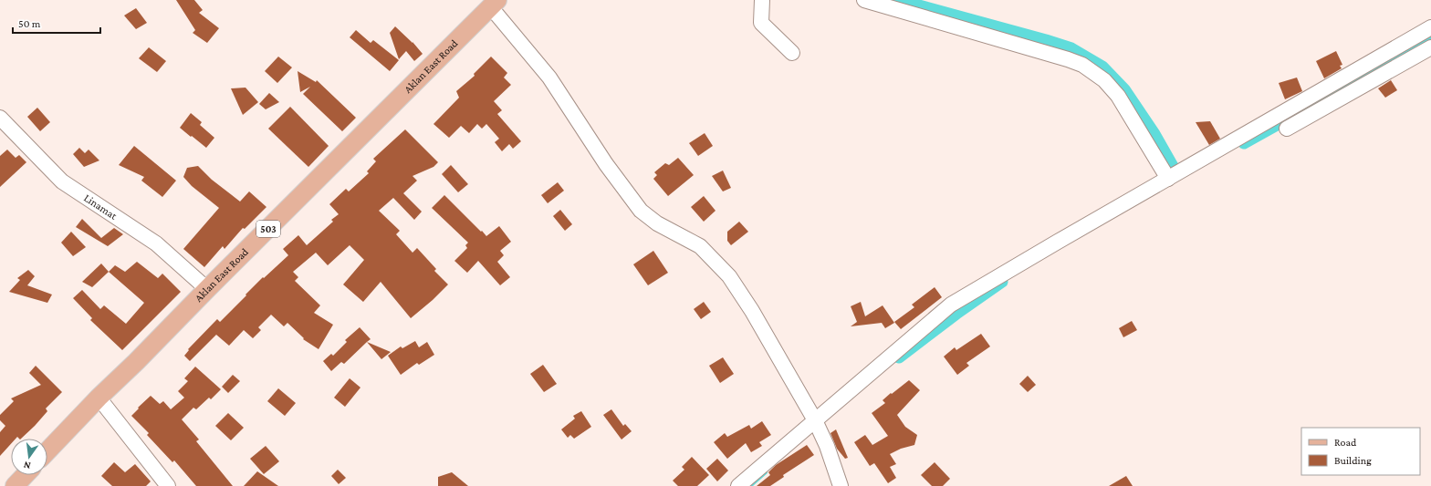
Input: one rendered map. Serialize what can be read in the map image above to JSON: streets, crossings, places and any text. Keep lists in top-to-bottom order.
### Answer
{
  "streets": {
    "main road": ["Aklan East Road", "503"],
    "street": ["Linamat"]
  },
  "crossings": [
    ["Aklan East Road", "Linamat"]
  ],
  "legend": ["Road", "Building"],
  "scale_bar": "50 m",
  "north": "bottom"
}
